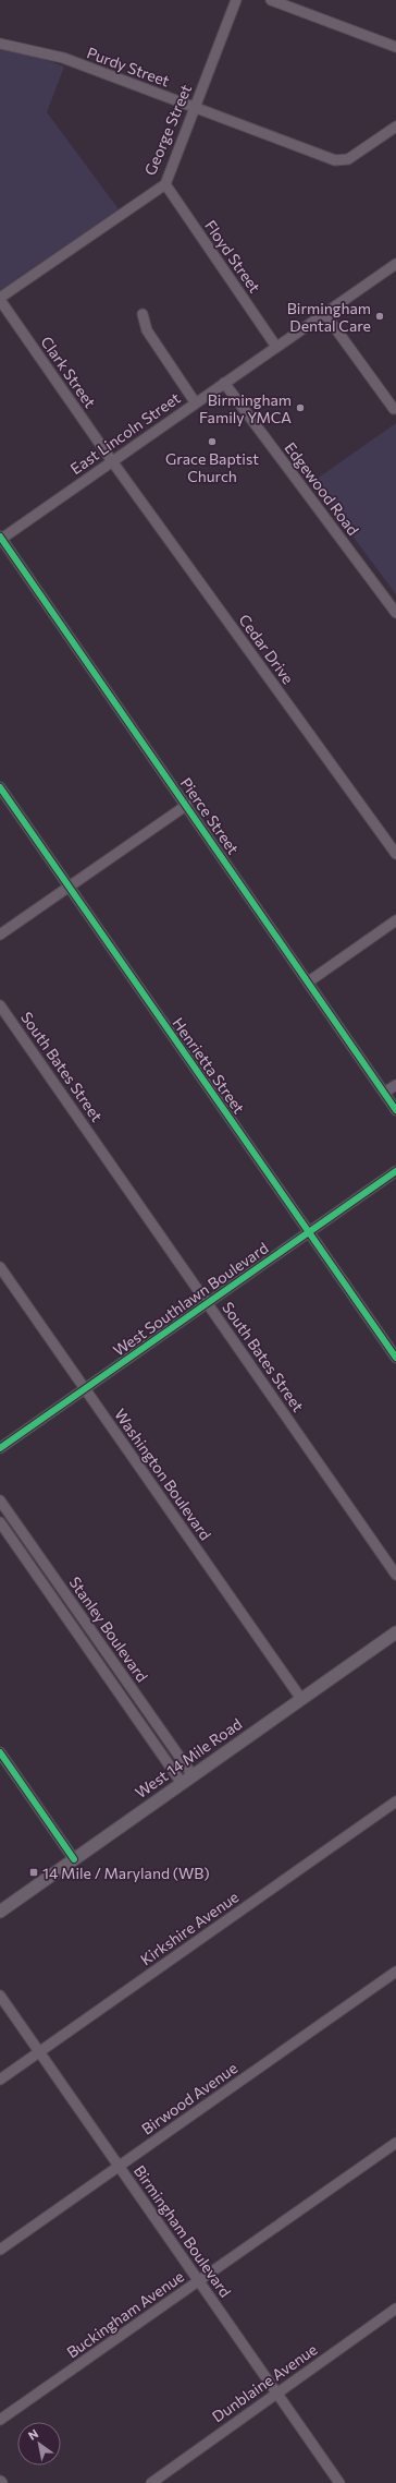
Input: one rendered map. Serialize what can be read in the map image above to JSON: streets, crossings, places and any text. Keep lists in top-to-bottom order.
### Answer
{
  "streets": {
    "main road": ["West 14 Mile Road"],
    "street": [
      "Purdy Street",
      "George Street",
      "Floyd Street",
      "Clark Street",
      "East Lincoln Street",
      "Edgewood Road",
      "Cedar Drive",
      "Pierce Street",
      "Henrietta Street",
      "South Bates Street",
      "West Southlawn Boulevard",
      "Washington Boulevard",
      "Stanley Boulevard",
      "Kirkshire Avenue",
      "Birwood Avenue",
      "Birmingham Boulevard",
      "Buckingham Avenue",
      "Dunblaine Avenue"
    ]
  },
  "crossings": [
    ["Purdy Street", "George Street"],
    ["George Street", "Floyd Street"],
    ["George Street", "Clark Street"],
    ["Floyd Street", "East Lincoln Street"],
    ["Clark Street", "East Lincoln Street"],
    ["Clark Street", "Cedar Drive"],
    ["East Lincoln Street", "Edgewood Road"],
    ["East Lincoln Street", "Cedar Drive"],
    ["East Lincoln Street", "Pierce Street"],
    ["Henrietta Street", "West Southlawn Boulevard"],
    ["South Bates Street", "West Southlawn Boulevard"],
    ["West Southlawn Boulevard", "Washington Boulevard"],
    ["Washington Boulevard", "West 14 Mile Road"],
    ["Stanley Boulevard", "West 14 Mile Road"],
    ["Kirkshire Avenue", "Birmingham Boulevard"],
    ["Birwood Avenue", "Birmingham Boulevard"],
    ["Birmingham Boulevard", "Buckingham Avenue"],
    ["Birmingham Boulevard", "Dunblaine Avenue"]
  ],
  "places": {
    "other": ["Birmingham Dental Care", "Birmingham Family YMCA", "Grace Baptist Church"],
    "transit": ["14 Mile / Maryland (WB)"]
  },
  "north": "top left"
}
